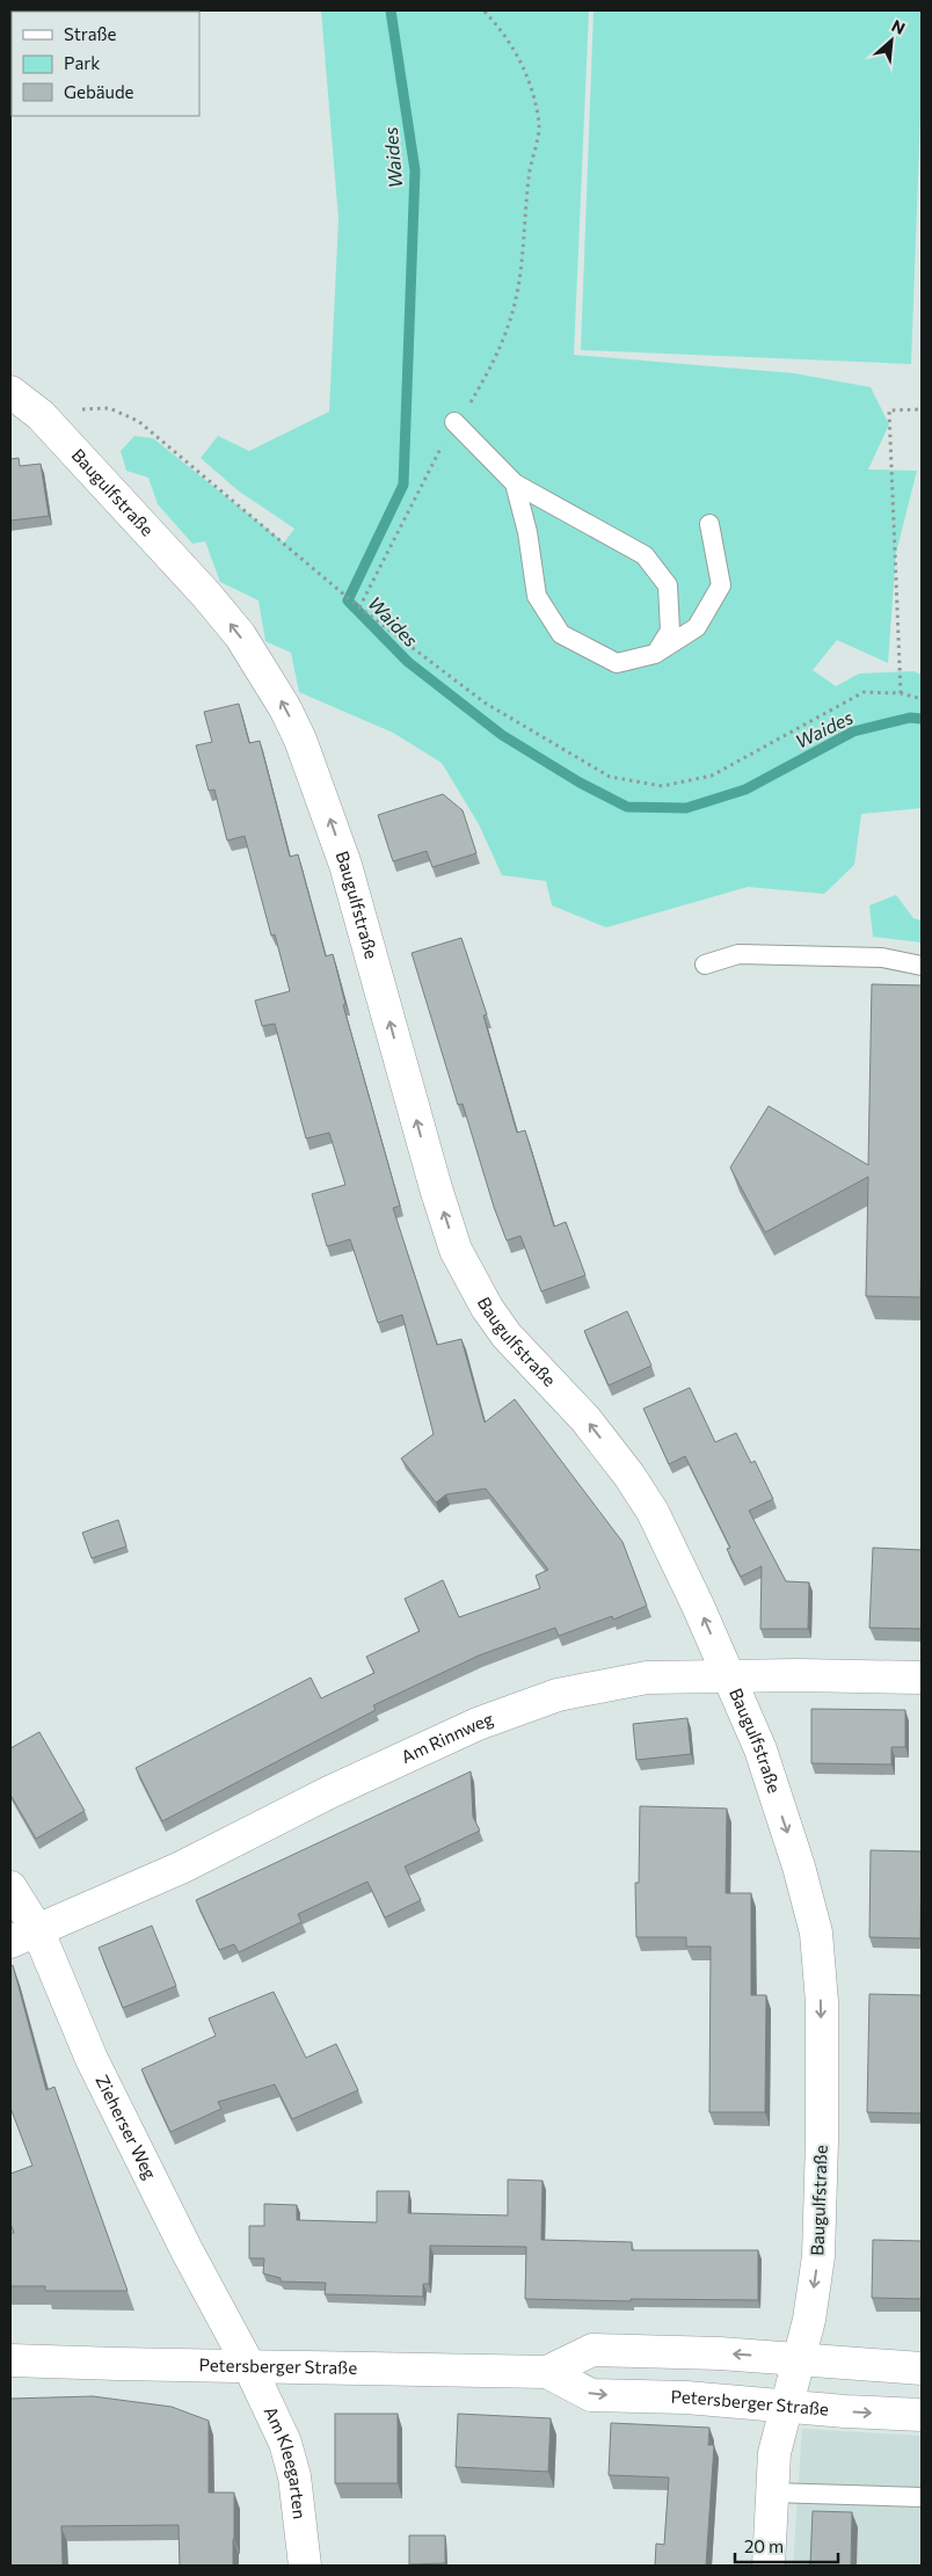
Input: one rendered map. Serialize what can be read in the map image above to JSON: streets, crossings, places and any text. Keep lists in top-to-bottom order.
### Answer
{
  "streets": {
    "street": [
      "Baugulfstraße",
      "Am Rinnweg",
      "Zieherser Weg",
      "Petersberger Straße",
      "Am Kleegarten"
    ]
  },
  "crossings": [
    ["Baugulfstraße", "Am Rinnweg"],
    ["Baugulfstraße", "Petersberger Straße"],
    ["Am Rinnweg", "Zieherser Weg"],
    ["Zieherser Weg", "Petersberger Straße"],
    ["Zieherser Weg", "Am Kleegarten"],
    ["Petersberger Straße", "Am Kleegarten"]
  ],
  "water": ["Waides"],
  "legend": ["Straße", "Park", "Gebäude"],
  "scale_bar": "20 m",
  "north": "top right"
}
